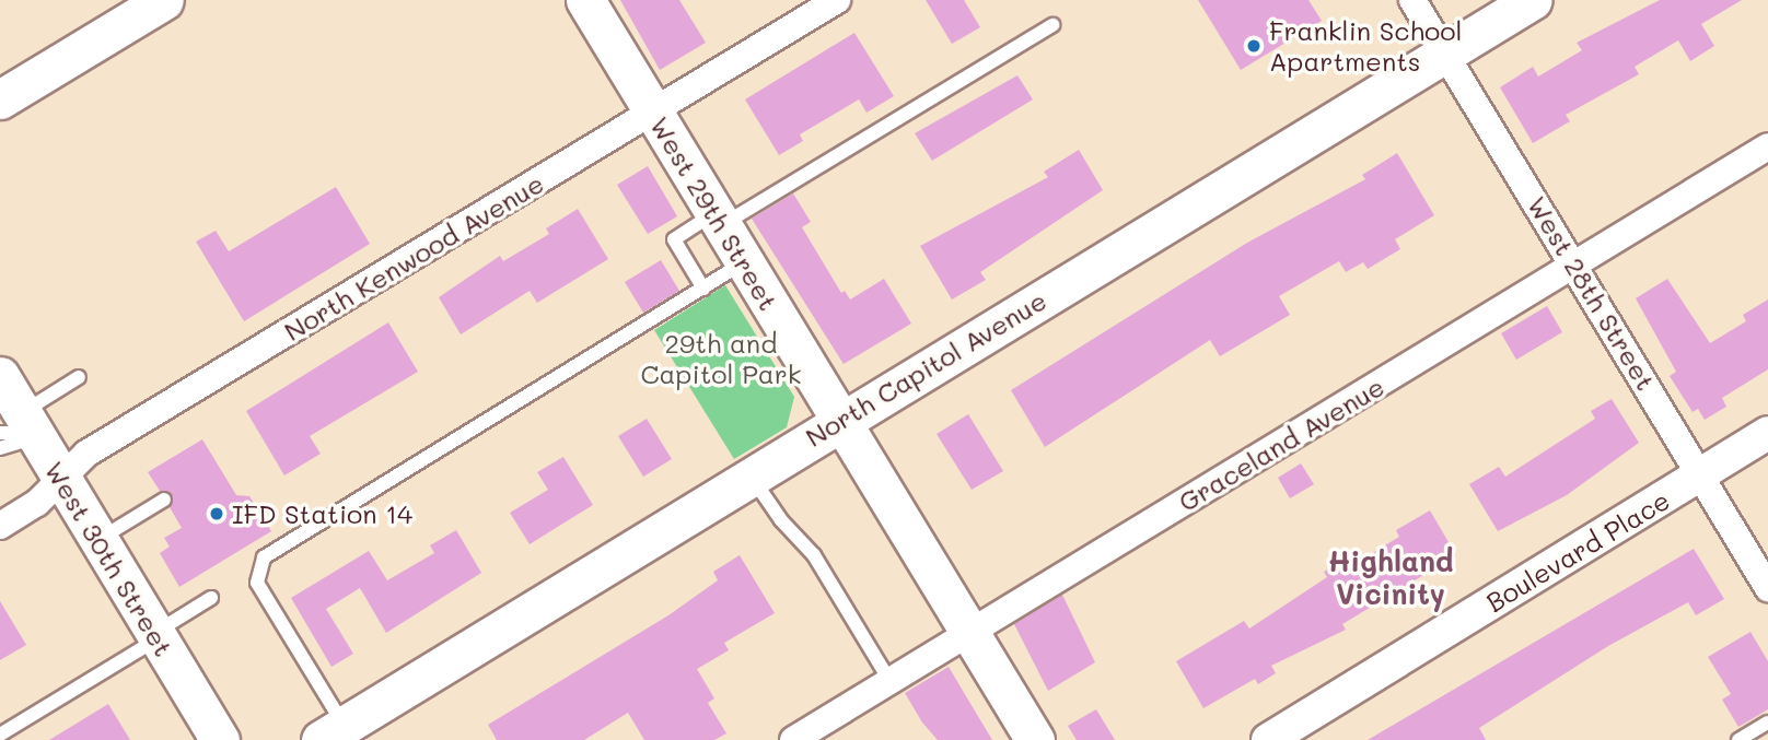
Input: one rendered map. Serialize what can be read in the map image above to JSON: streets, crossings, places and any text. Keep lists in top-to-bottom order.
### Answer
{
  "streets": {
    "main road": ["West 29th Street", "North Capitol Avenue", "West 30th Street"],
    "street": [
      "North Kenwood Avenue",
      "West 28th Street",
      "Graceland Avenue",
      "Boulevard Place"
    ]
  },
  "crossings": [
    ["West 29th Street", "North Kenwood Avenue"],
    ["West 29th Street", "North Capitol Avenue"],
    ["West 29th Street", "Graceland Avenue"],
    ["North Kenwood Avenue", "West 30th Street"],
    ["West 28th Street", "North Capitol Avenue"],
    ["West 28th Street", "Graceland Avenue"],
    ["West 28th Street", "Boulevard Place"]
  ],
  "districts": ["Highland Vicinity"],
  "parks": ["29th and Capitol Park"],
  "places": ["Franklin School Apartments", "IFD Station 14"]
}
